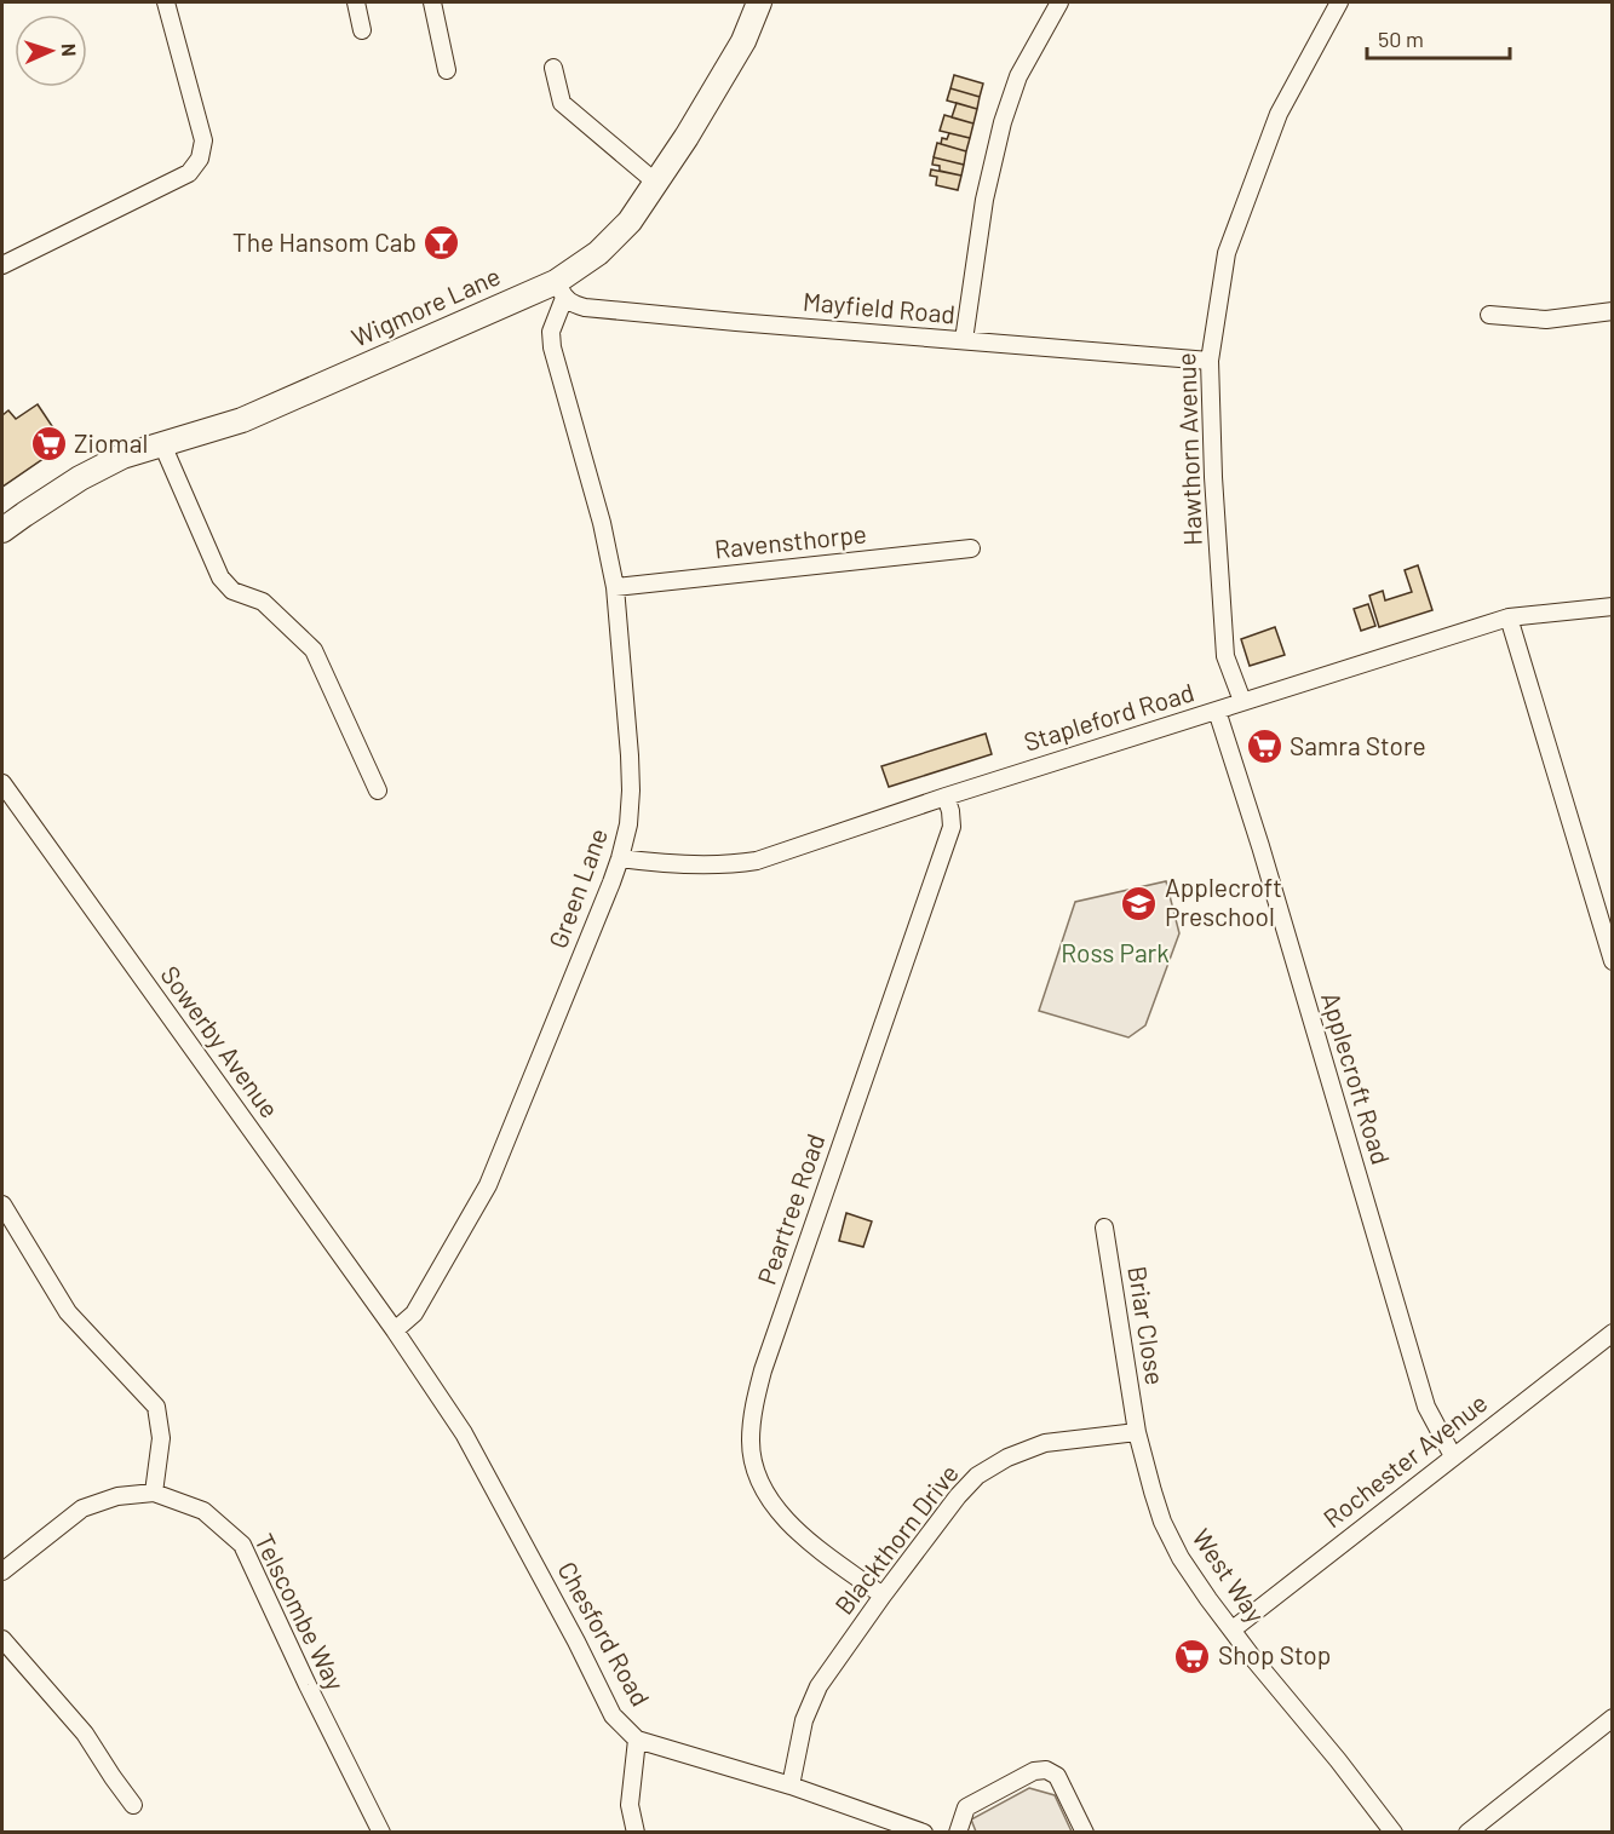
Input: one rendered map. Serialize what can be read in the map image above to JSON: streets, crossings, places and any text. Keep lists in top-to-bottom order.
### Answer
{
  "streets": {
    "street": [
      "Wigmore Lane",
      "Mayfield Road",
      "Hawthorn Avenue",
      "Ravensthorpe",
      "Stapleford Road",
      "Green Lane",
      "Sowerby Avenue",
      "Applecroft Road",
      "Peartree Road",
      "Briar Close",
      "Rochester Avenue",
      "Blackthorn Drive",
      "West Way",
      "Telscombe Way",
      "Chesford Road"
    ]
  },
  "crossings": [
    ["Wigmore Lane", "Mayfield Road"],
    ["Wigmore Lane", "Green Lane"],
    ["Mayfield Road", "Hawthorn Avenue"],
    ["Mayfield Road", "Green Lane"],
    ["Hawthorn Avenue", "Stapleford Road"],
    ["Ravensthorpe", "Green Lane"],
    ["Stapleford Road", "Green Lane"],
    ["Stapleford Road", "Applecroft Road"],
    ["Stapleford Road", "Peartree Road"],
    ["Green Lane", "Sowerby Avenue"],
    ["Green Lane", "Chesford Road"],
    ["Sowerby Avenue", "Chesford Road"],
    ["Applecroft Road", "Rochester Avenue"],
    ["Peartree Road", "Blackthorn Drive"],
    ["Briar Close", "Blackthorn Drive"],
    ["Briar Close", "West Way"],
    ["Rochester Avenue", "West Way"],
    ["Blackthorn Drive", "West Way"],
    ["Blackthorn Drive", "Chesford Road"]
  ],
  "parks": ["Ross Park"],
  "places": {
    "bar": ["The Hansom Cab"],
    "supermarket": ["Ziomal", "Samra Store", "Shop Stop"],
    "school or university": ["Applecroft Preschool"]
  },
  "scale_bar": "50 m",
  "north": "right"
}
